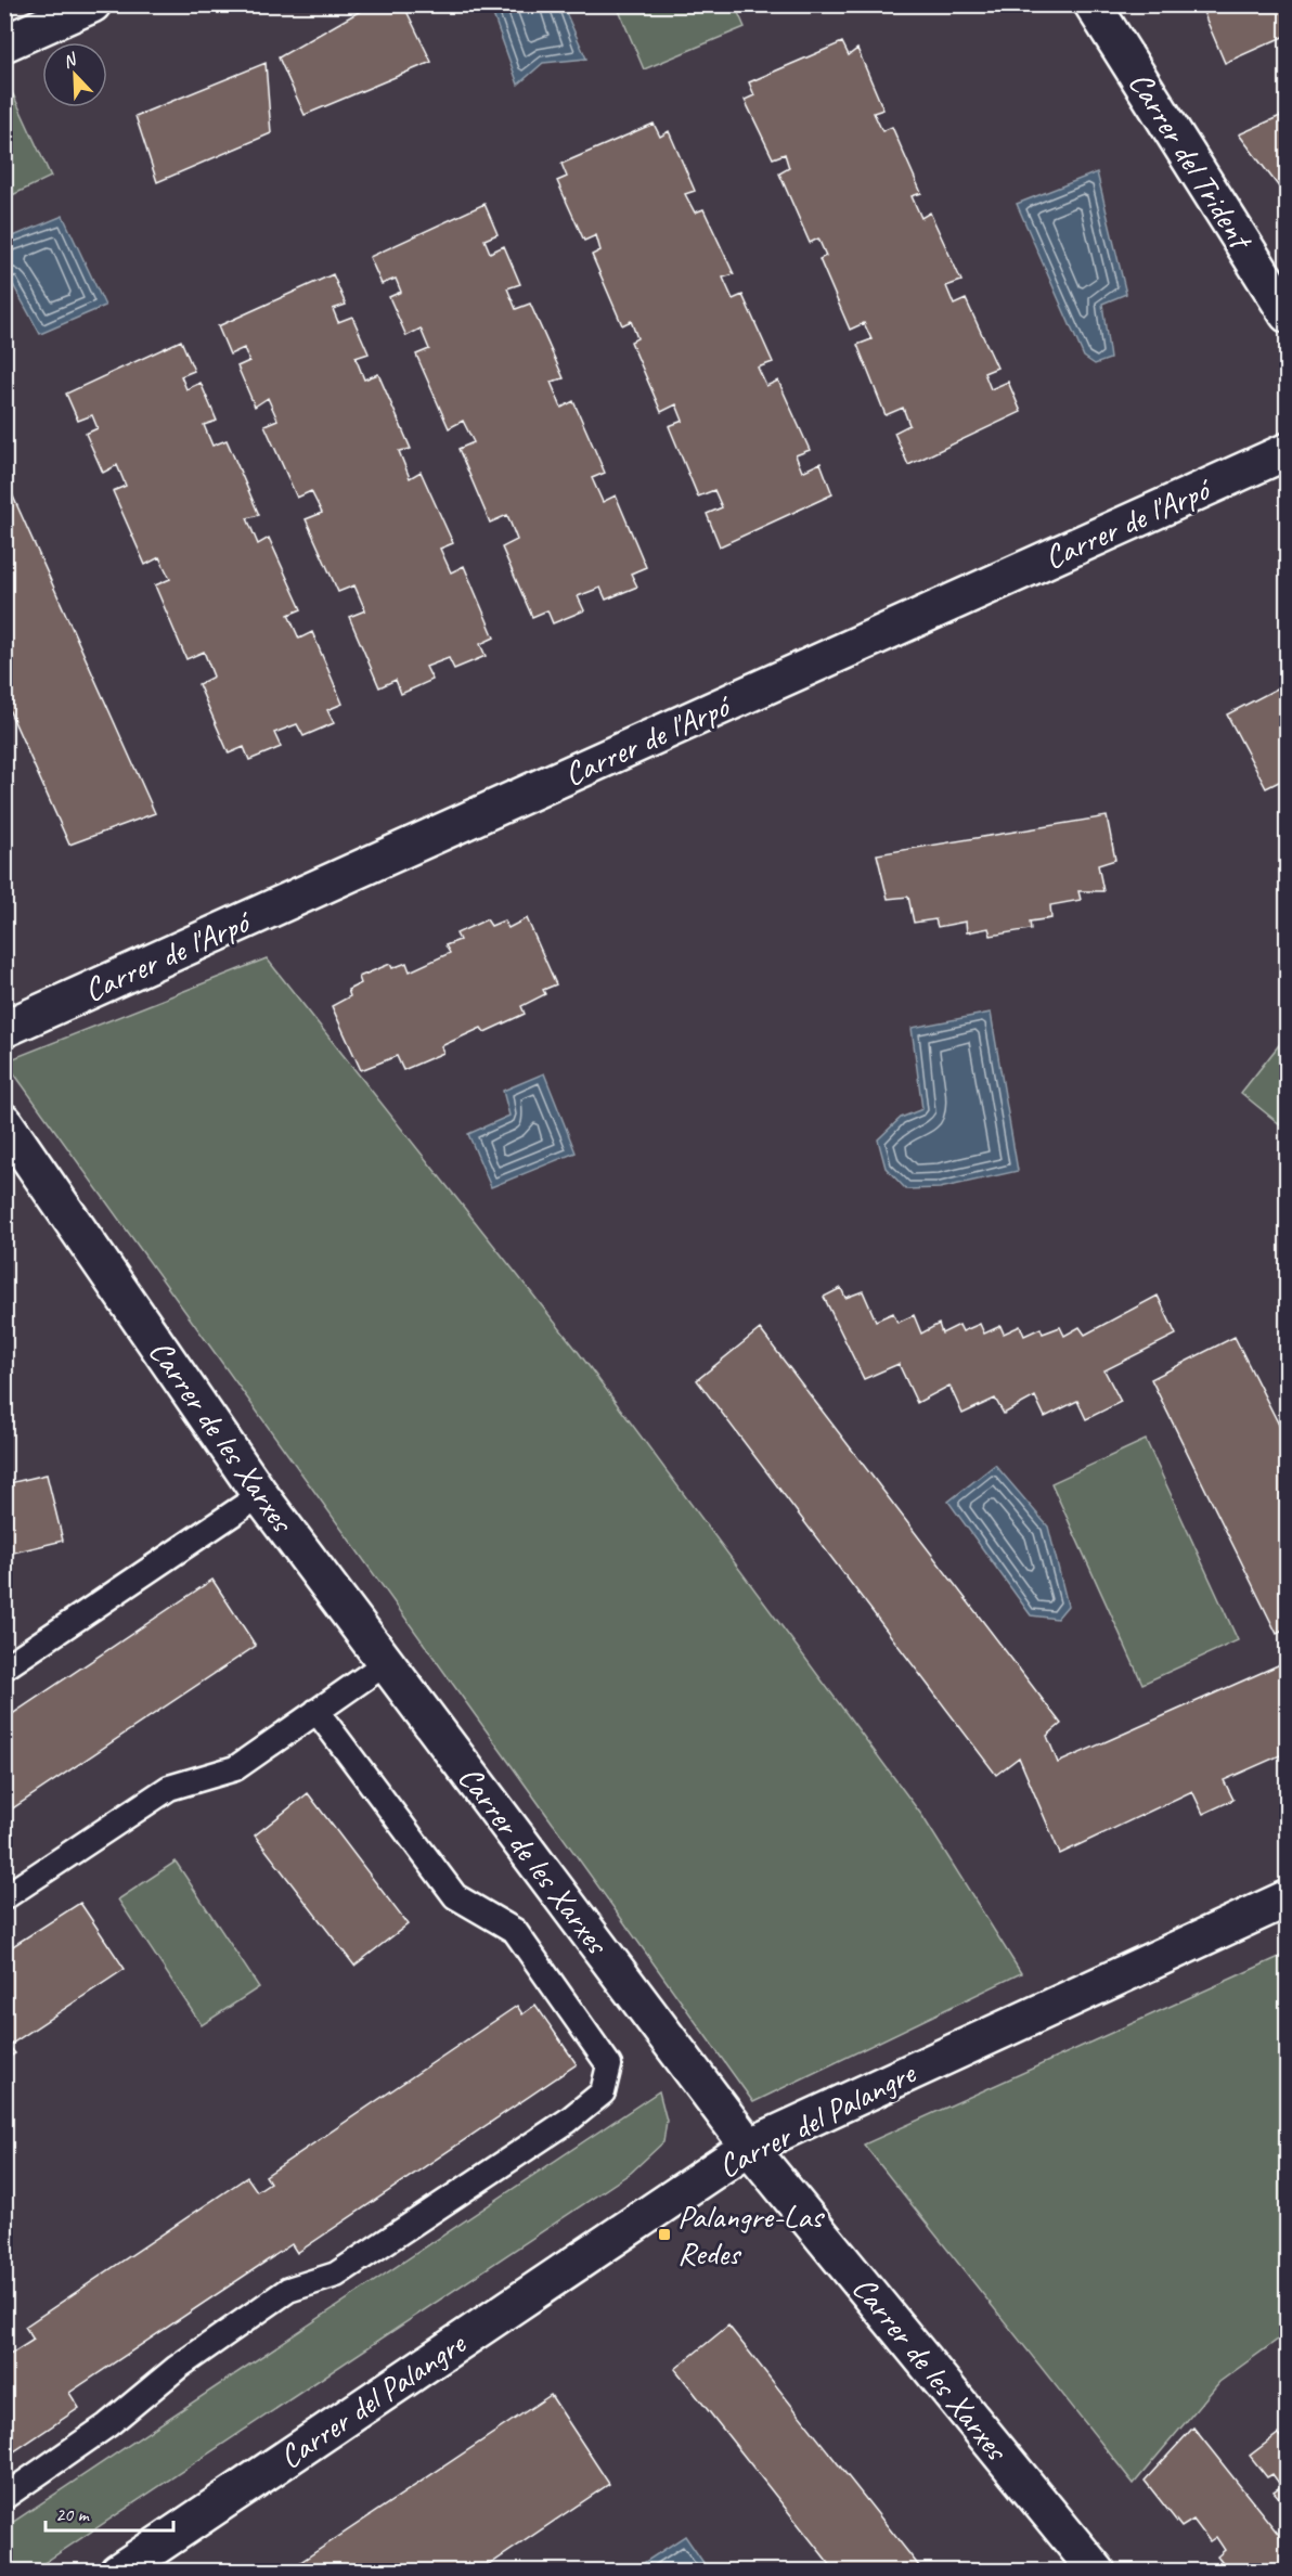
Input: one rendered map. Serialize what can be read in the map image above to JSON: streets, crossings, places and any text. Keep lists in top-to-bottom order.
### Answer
{
  "streets": {
    "street": [
      "Carrer del Trident",
      "Carrer de l'Arpó",
      "Carrer de les Xarxes",
      "Carrer del Palangre"
    ]
  },
  "crossings": [
    ["Carrer de les Xarxes", "Carrer del Palangre"]
  ],
  "places": {
    "transit": ["Palangre-Las Redes"]
  },
  "scale_bar": "20 m",
  "north": "top left"
}
